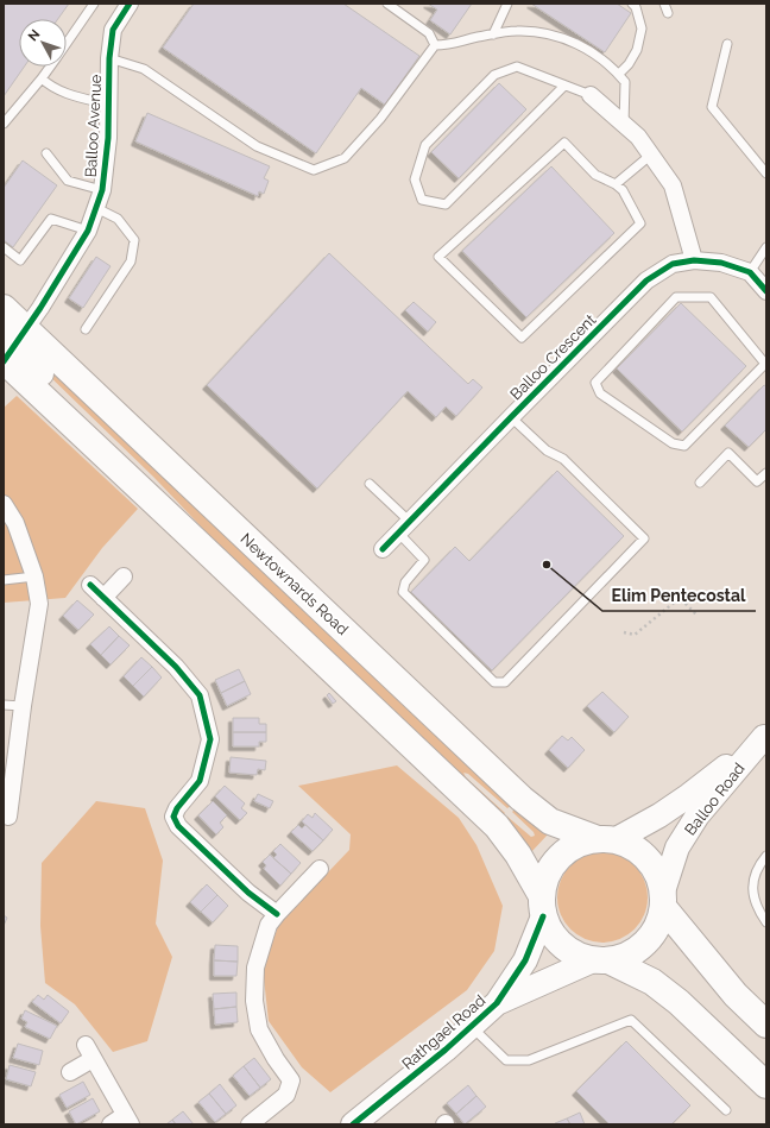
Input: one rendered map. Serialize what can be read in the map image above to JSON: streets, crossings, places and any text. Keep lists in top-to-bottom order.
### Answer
{
  "streets": {
    "highway": ["Newtownards Road"],
    "street": [
      "Balloo Avenue",
      "Balloo Crescent",
      "Balloo Road",
      "Rathgael Road"
    ]
  },
  "crossings": [
    ["Balloo Avenue", "Newtownards Road"],
    ["Newtownards Road", "Balloo Road"],
    ["Newtownards Road", "Rathgael Road"],
    ["Balloo Road", "Rathgael Road"]
  ],
  "places": ["Elim Pentecostal"],
  "north": "top left"
}
